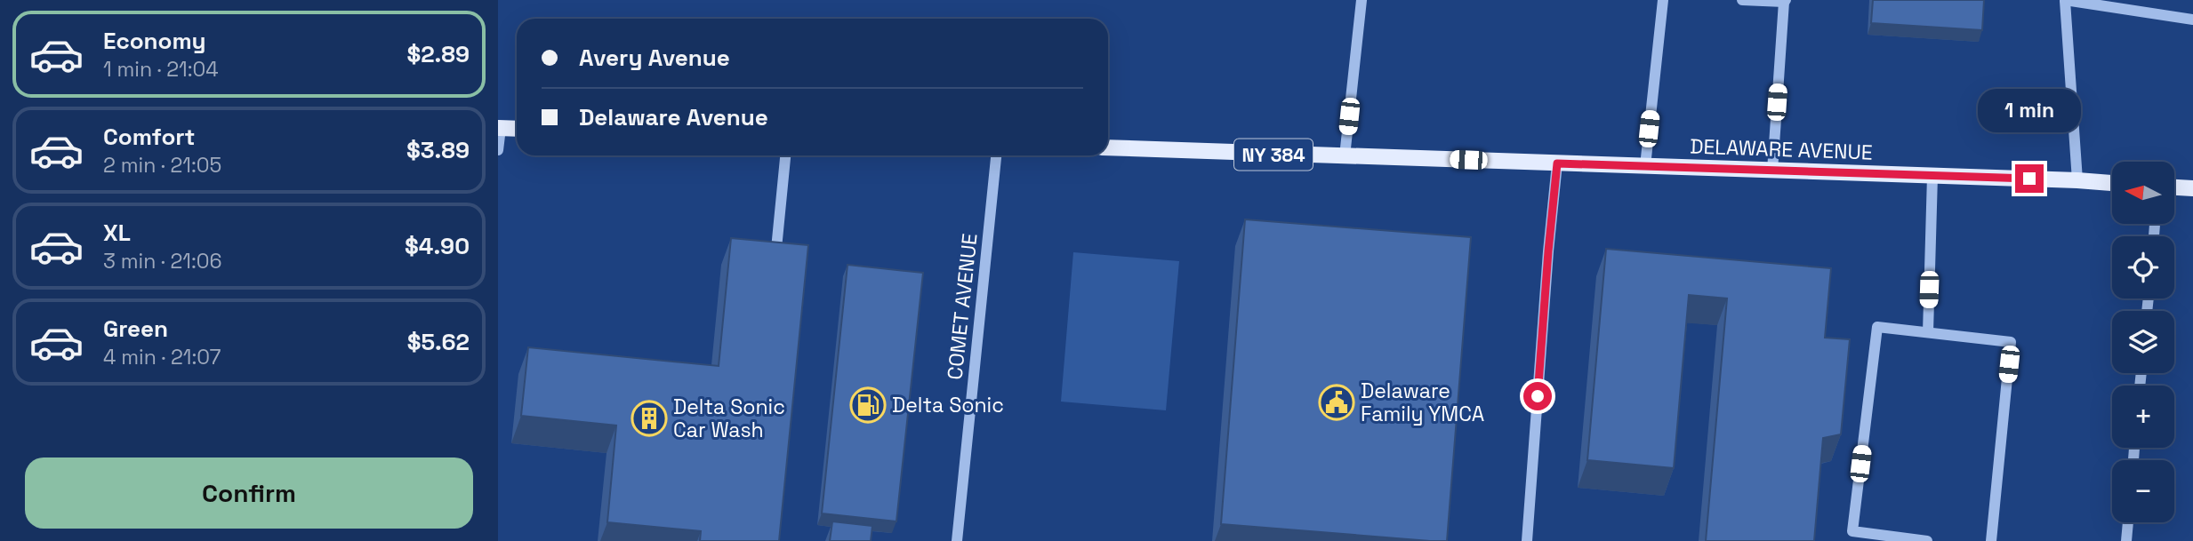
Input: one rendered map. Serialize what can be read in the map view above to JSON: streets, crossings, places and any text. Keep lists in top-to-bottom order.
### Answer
{
  "streets": {
    "main road": ["DELAWARE AVENUE", "NY 384"],
    "street": ["COMET AVENUE"]
  },
  "places": {
    "public building": ["Delaware Family YMCA"],
    "fuel station": ["Delta Sonic"],
    "building": ["Delta Sonic Car Wash"]
  },
  "north": "left",
  "page": {
    "list": [
      {
        "name": "Economy",
        "note": "1 min · 21:04",
        "value": "$2.89"
      },
      {
        "name": "Comfort",
        "note": "2 min · 21:05",
        "value": "$3.89"
      },
      {
        "name": "XL",
        "note": "3 min · 21:06",
        "value": "$4.90"
      },
      {
        "name": "Green",
        "note": "4 min · 21:07",
        "value": "$5.62"
      }
    ],
    "banner": ["Avery Avenue", "Delaware Avenue"],
    "bubble": "1 min",
    "map_buttons": ["+", "−"],
    "buttons": "Confirm"
  }
}
